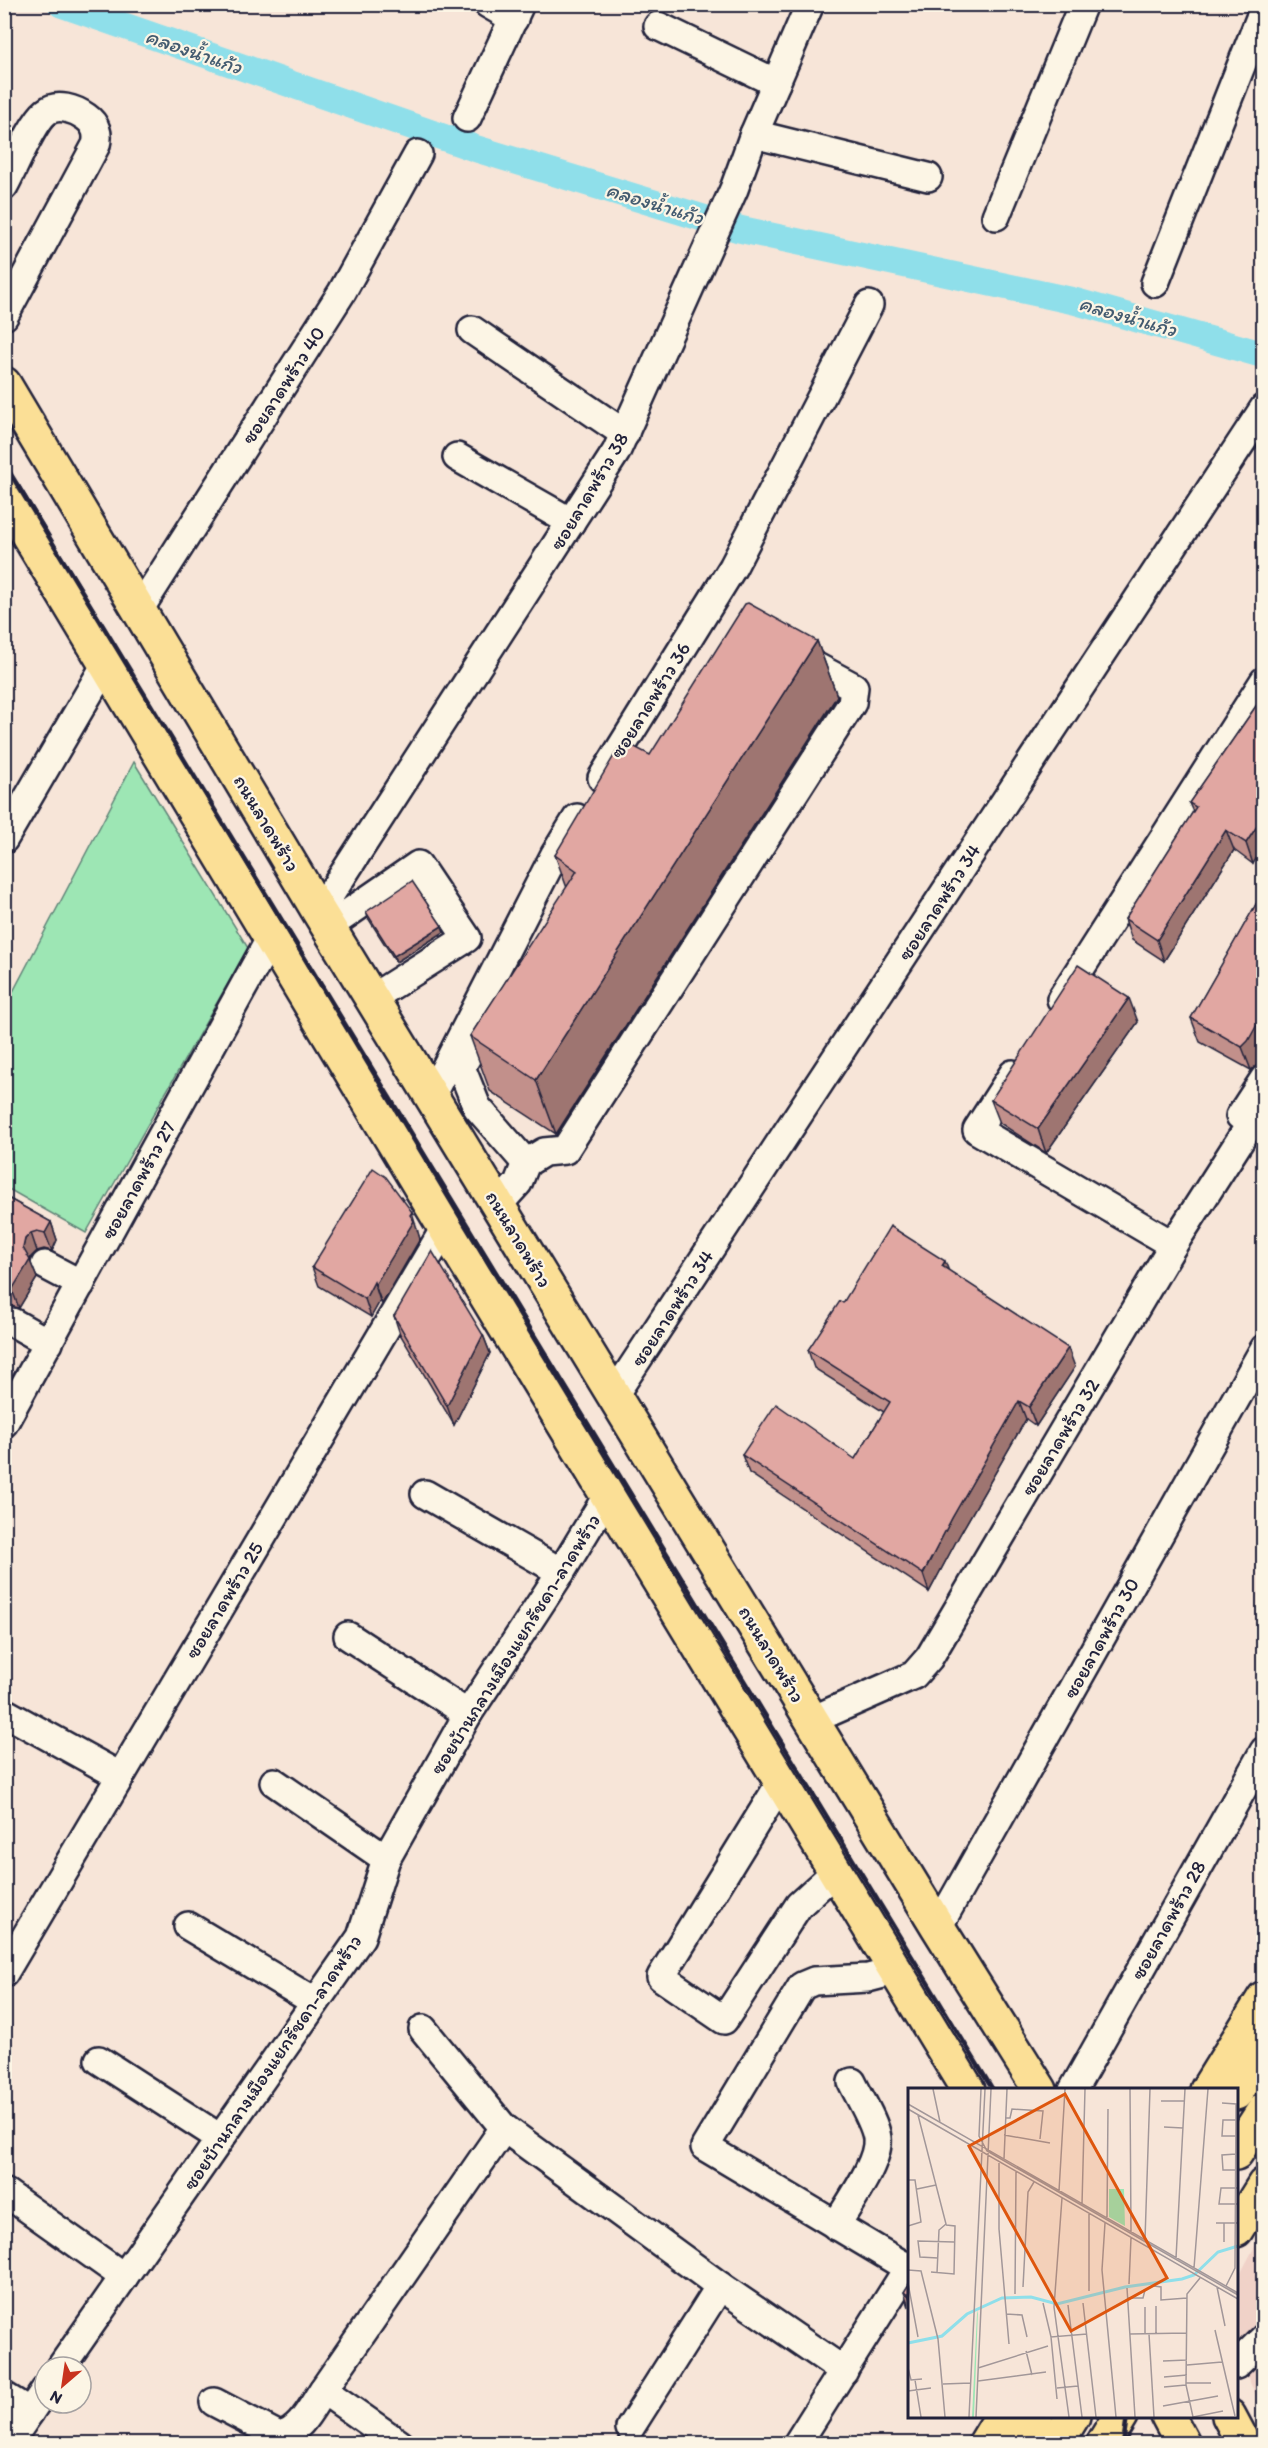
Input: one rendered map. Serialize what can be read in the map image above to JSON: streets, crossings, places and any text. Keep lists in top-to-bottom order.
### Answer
{
  "streets": {
    "main road": ["ถนนลาดพร้าว"],
    "street": [
      "ซอยลาดพร้าว 40",
      "ซอยลาดพร้าว 38",
      "ซอยลาดพร้าว 36",
      "ซอยลาดพร้าว 34",
      "ซอยลาดพร้าว 27",
      "ซอยลาดพร้าว 32",
      "ซอยลาดพร้าว 25",
      "ซอยลาดพร้าว 30",
      "ซอยบ้านกลางเมืองแยกรัชดา-ลาดพร้าว",
      "ซอยลาดพร้าว 28"
    ]
  },
  "crossings": [
    ["ซอยลาดพร้าว 40", "ถนนลาดพร้าว"],
    ["ซอยลาดพร้าว 38", "ถนนลาดพร้าว"],
    ["ซอยลาดพร้าว 36", "ถนนลาดพร้าว"],
    ["ถนนลาดพร้าว", "ซอยลาดพร้าว 34"],
    ["ถนนลาดพร้าว", "ซอยลาดพร้าว 32"],
    ["ถนนลาดพร้าว", "ซอยลาดพร้าว 30"]
  ],
  "water": ["คลองน้ำแก้ว"],
  "north": "bottom left"
}
